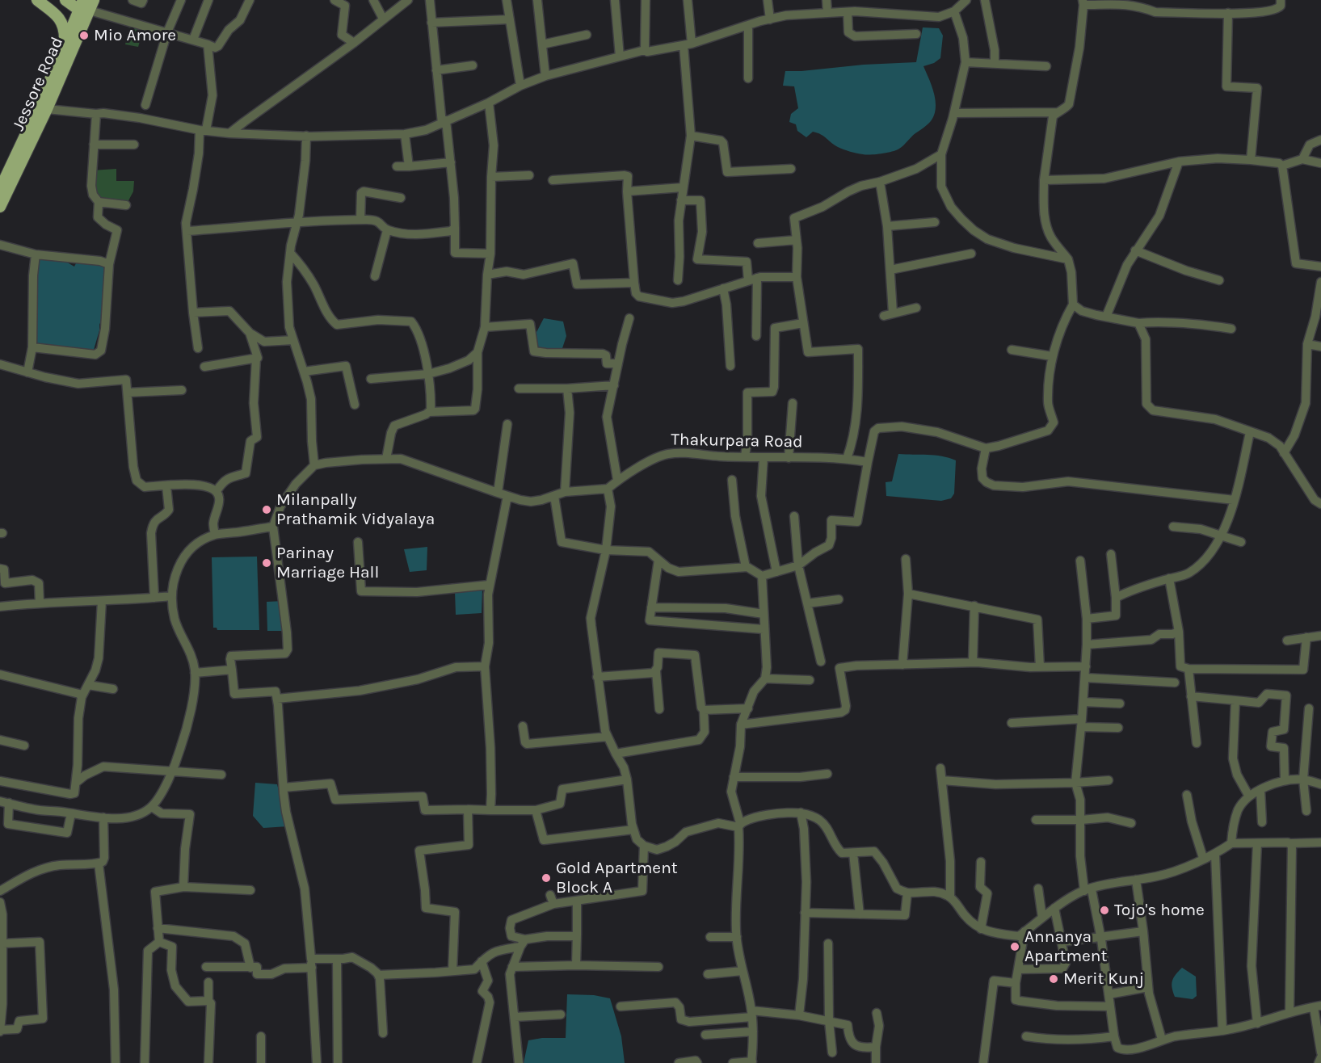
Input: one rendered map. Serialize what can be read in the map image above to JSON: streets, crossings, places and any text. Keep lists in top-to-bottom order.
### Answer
{
  "streets": {
    "main road": ["Jessore Road"],
    "street": ["Thakurpara Road"]
  },
  "places": [
    "Mio Amore",
    "Milanpally Prathamik Vidyalaya",
    "Parinay Marriage Hall",
    "Gold Apartment Block A",
    "Tojo's home",
    "Annanya Apartment",
    "Merit Kunj"
  ]
}
